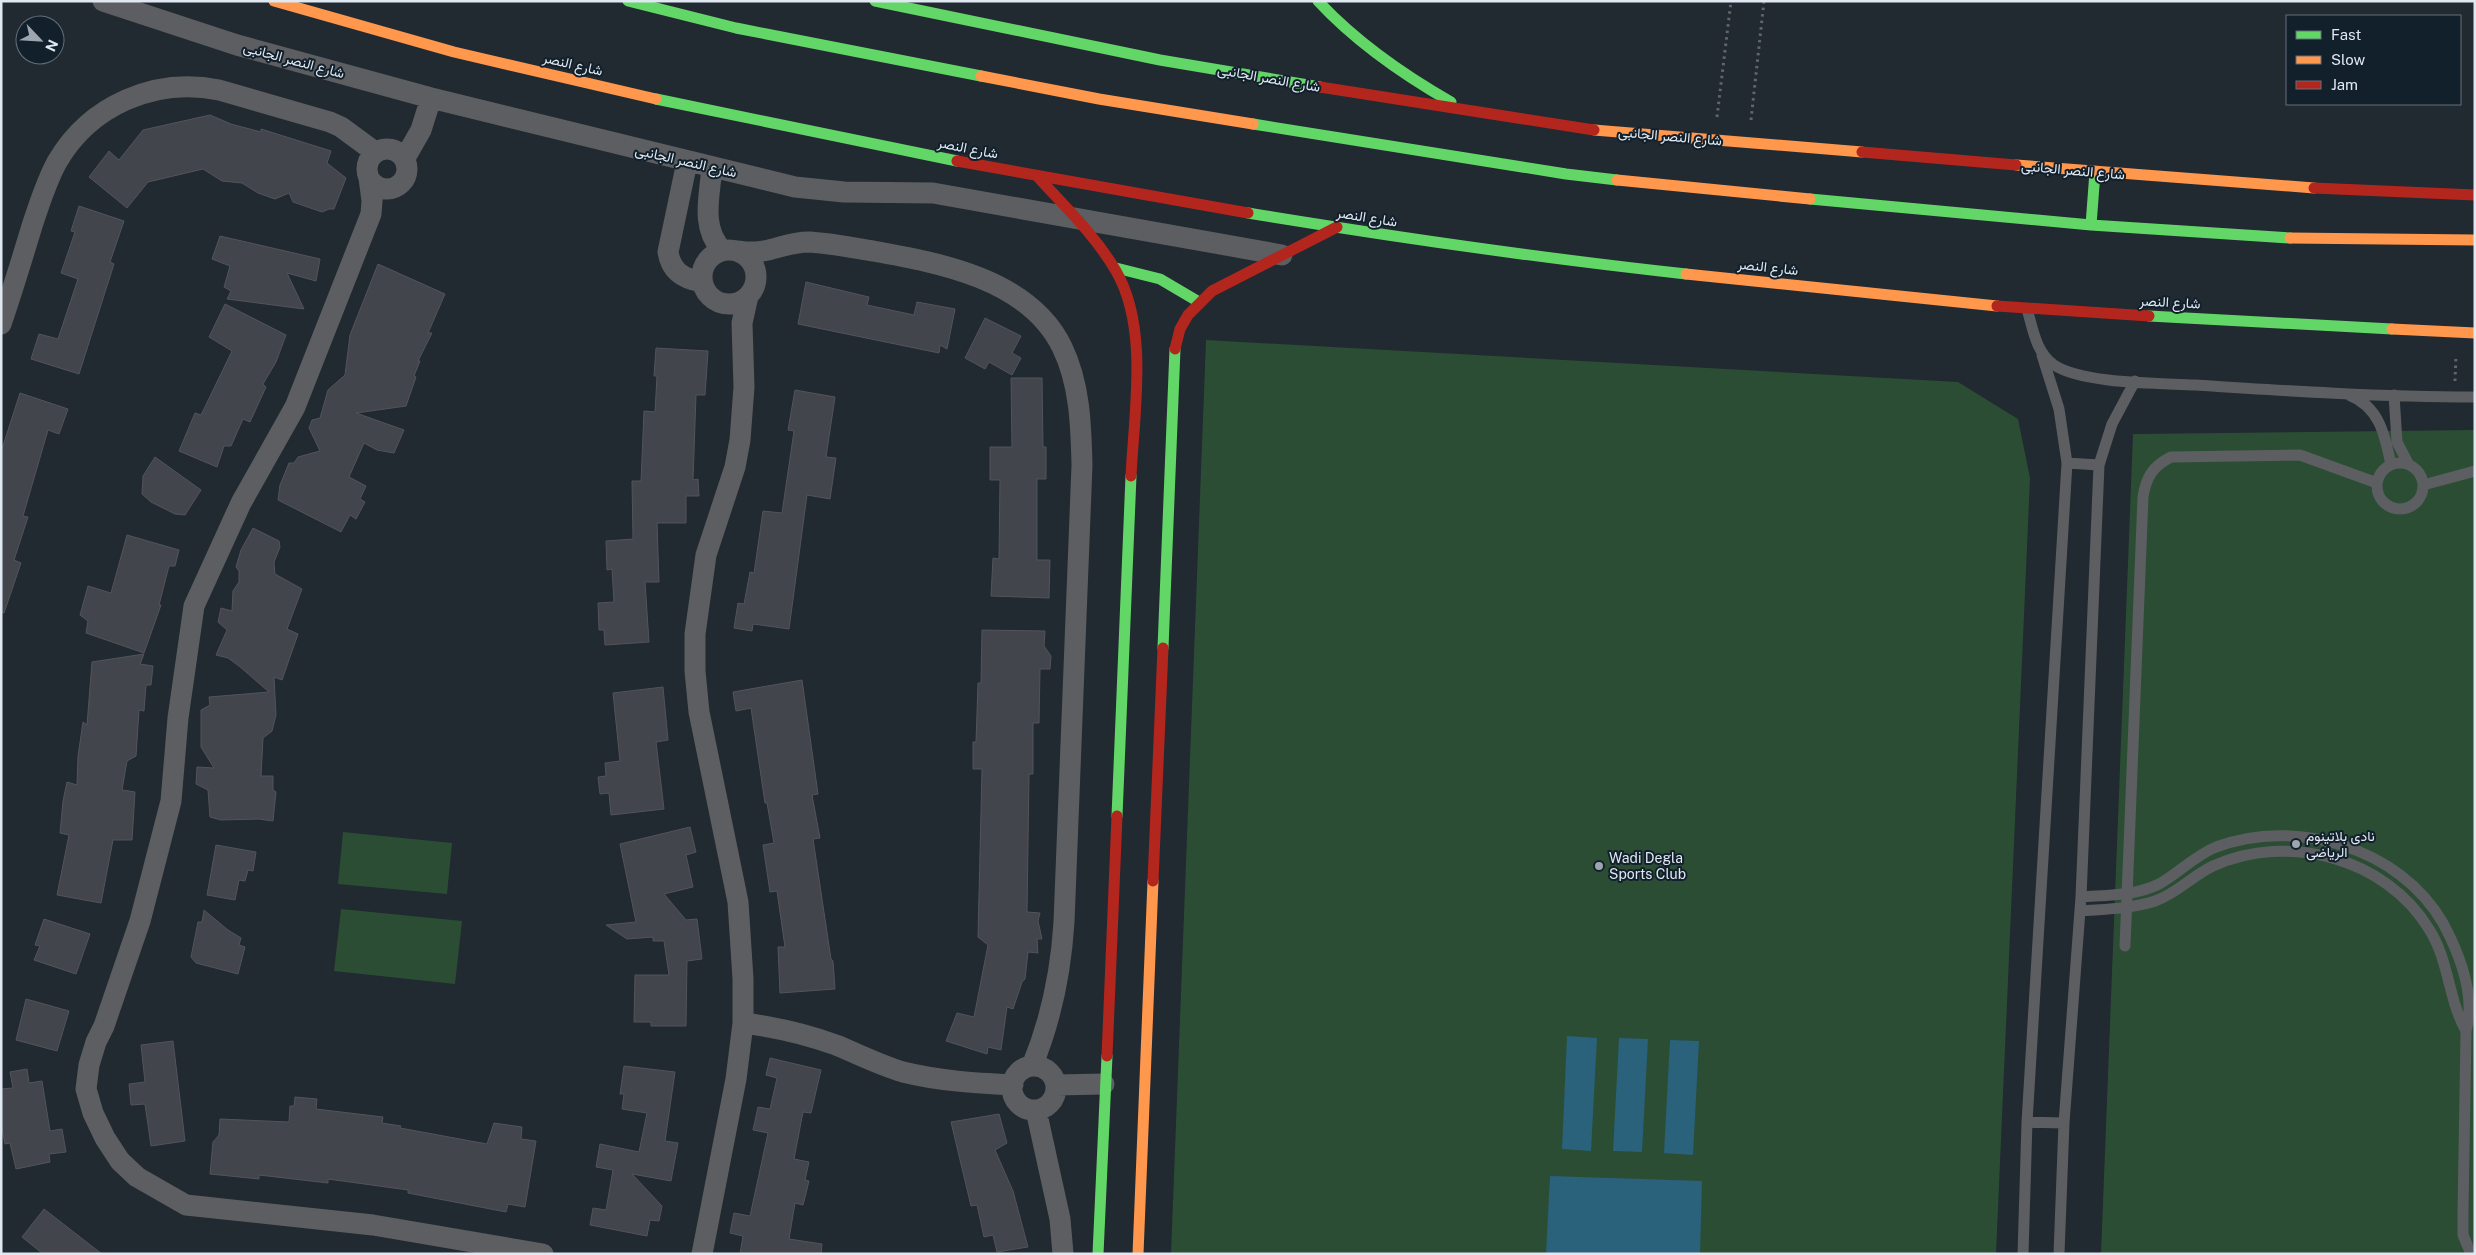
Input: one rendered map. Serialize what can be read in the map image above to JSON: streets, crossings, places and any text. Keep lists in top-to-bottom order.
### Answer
{
  "streets": {
    "main road": ["شارع النصر الجانبى", "شارع النصر"]
  },
  "places": ["نادى بلاتينوم الرياضى", "Wadi Degla Sports Club"],
  "legend": ["Fast", "Slow", "Jam"],
  "north": "bottom right"
}
